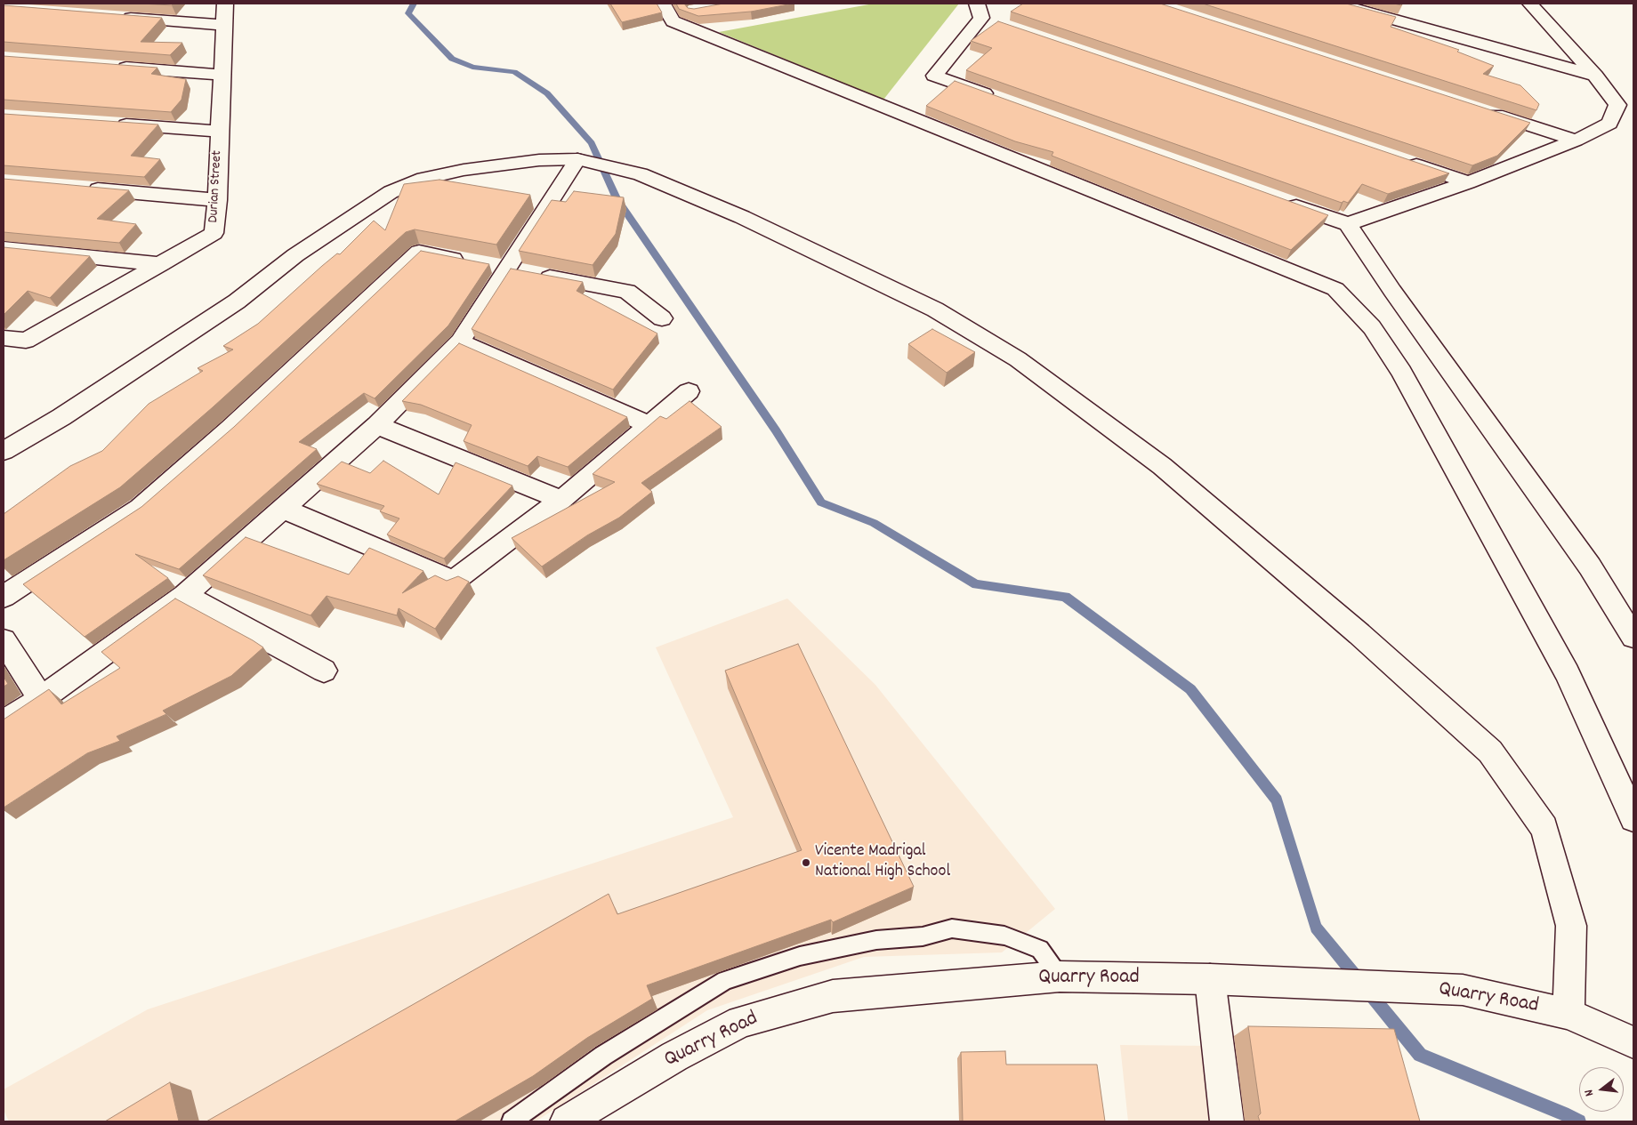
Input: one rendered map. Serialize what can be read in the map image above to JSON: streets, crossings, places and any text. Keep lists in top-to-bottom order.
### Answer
{
  "streets": {
    "street": ["Durian Street", "Quarry Road"]
  },
  "places": ["Vicente Madrigal National High School"],
  "north": "left"
}
